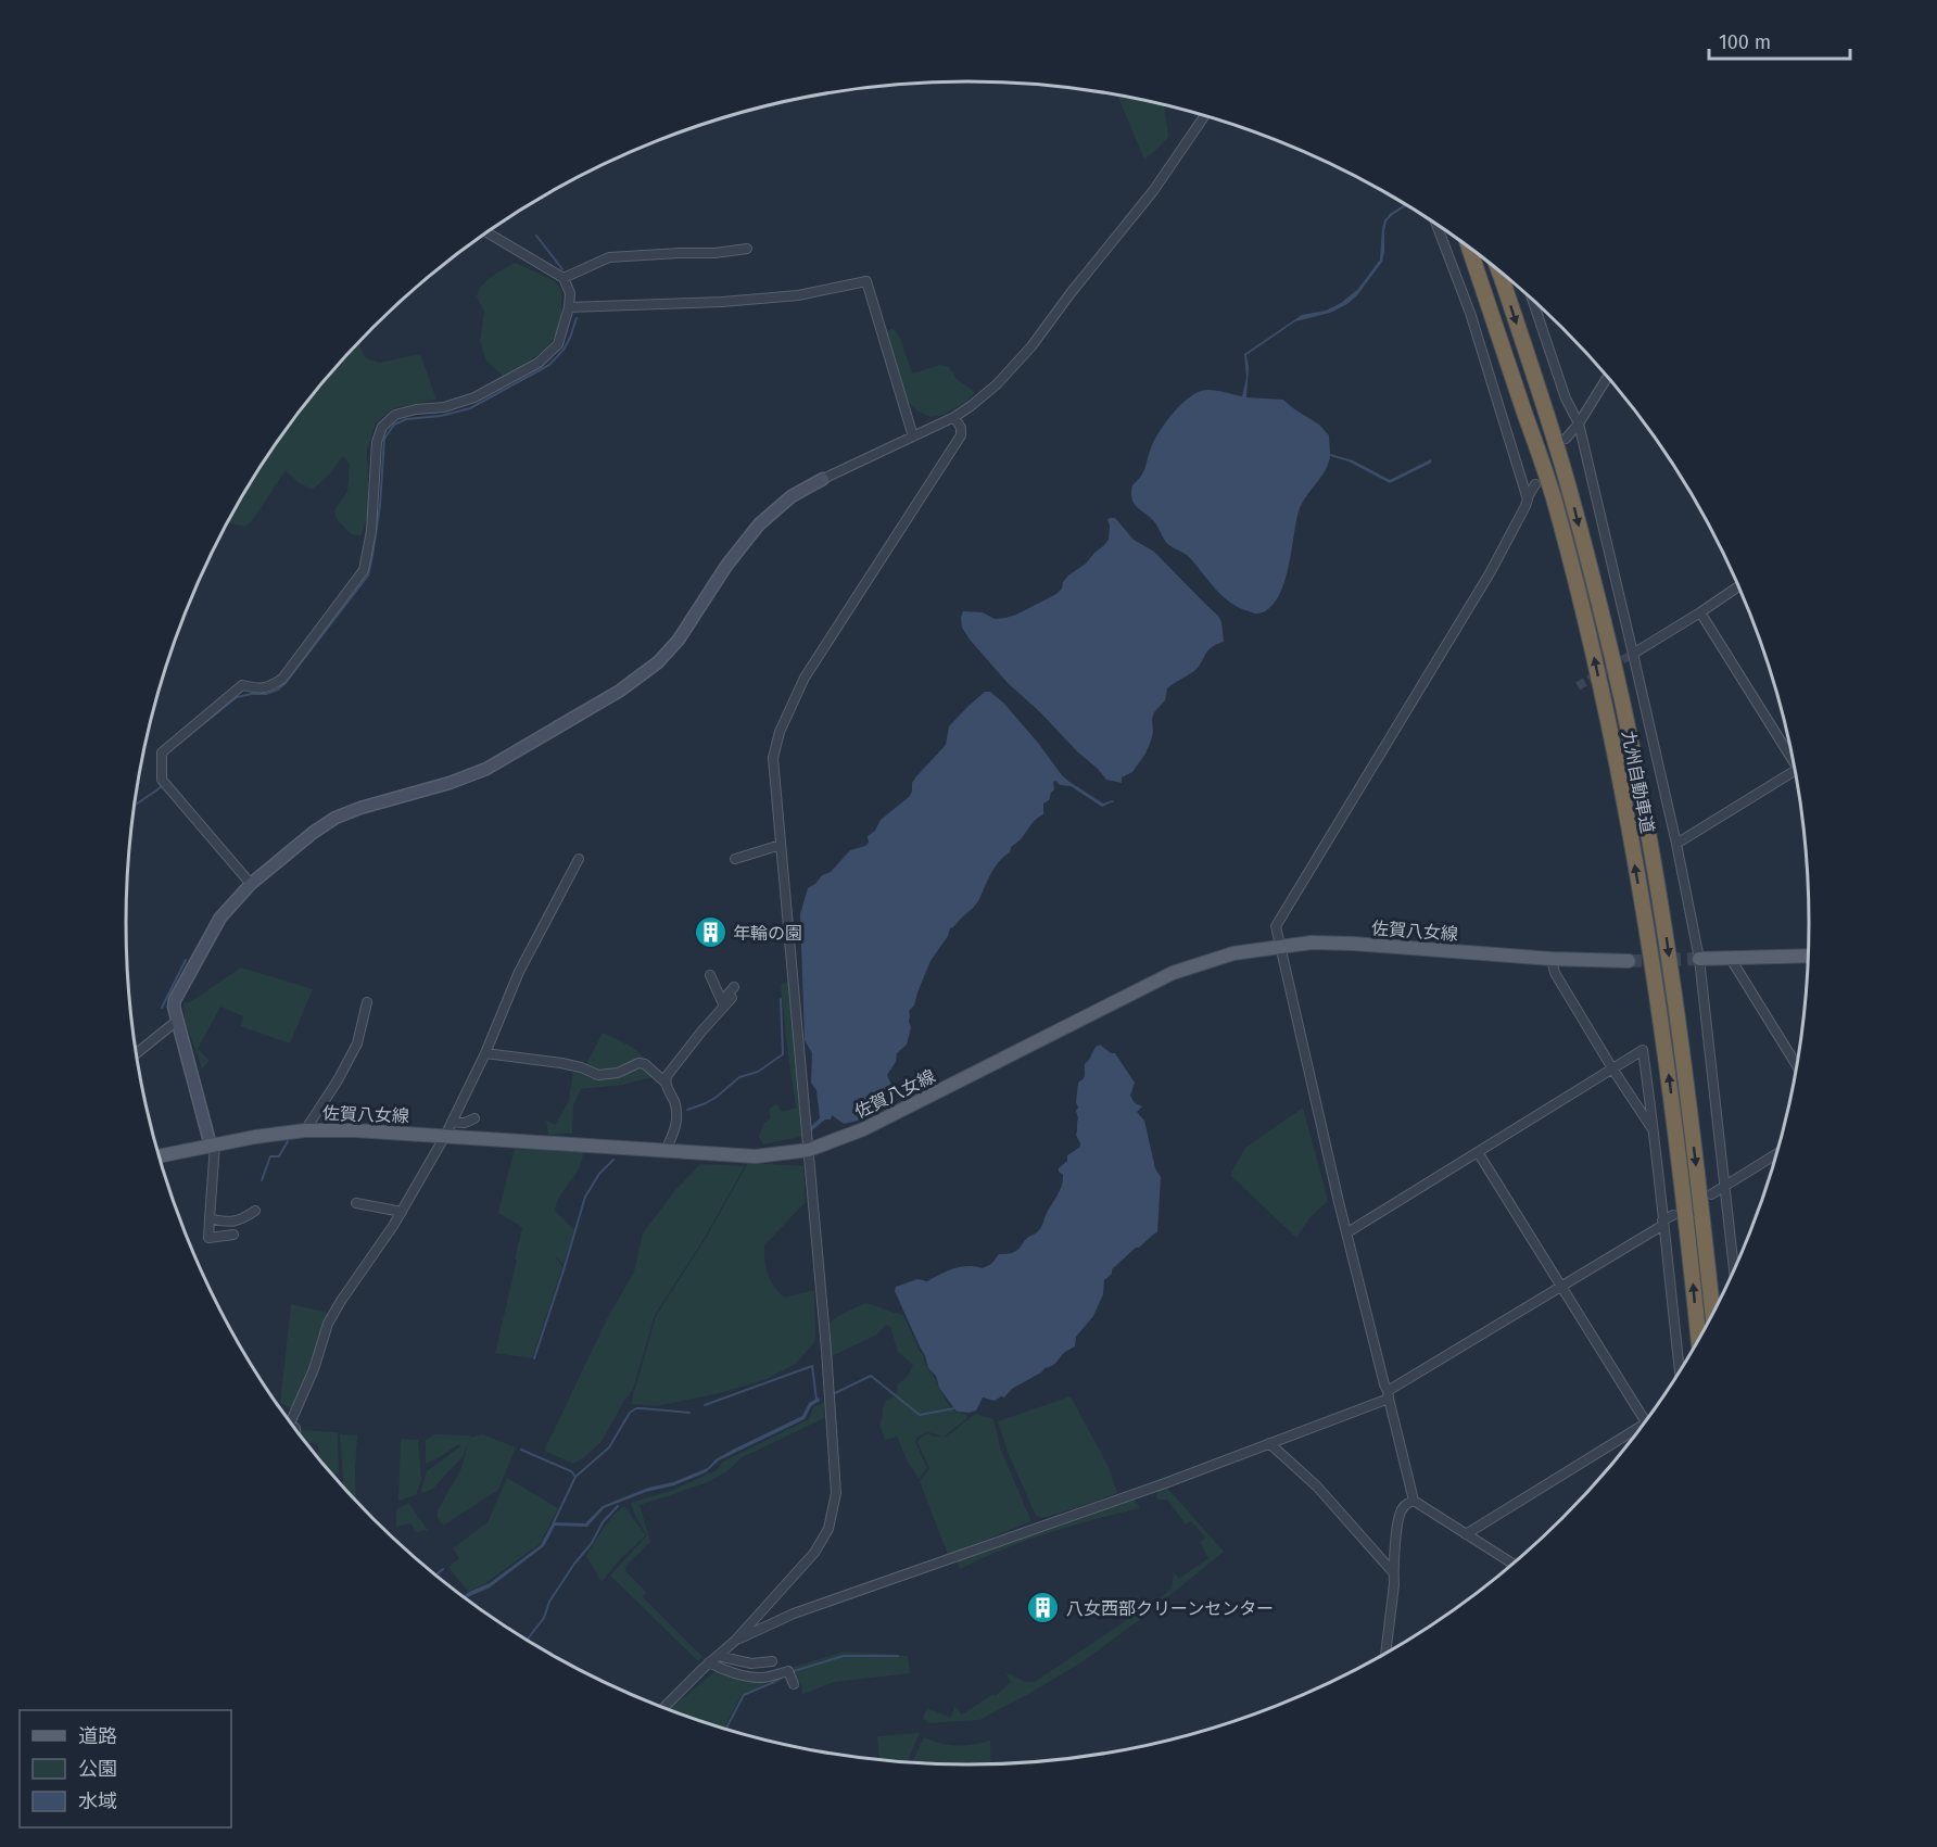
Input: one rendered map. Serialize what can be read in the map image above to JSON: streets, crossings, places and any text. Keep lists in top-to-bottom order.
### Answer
{
  "streets": {
    "highway": ["九州自動車道"],
    "main road": ["佐賀八女線"]
  },
  "places": {
    "building": ["年輪の園", "八女西部クリーンセンター"]
  },
  "legend": ["道路", "公園", "水域"],
  "scale_bar": "100 m"
}
